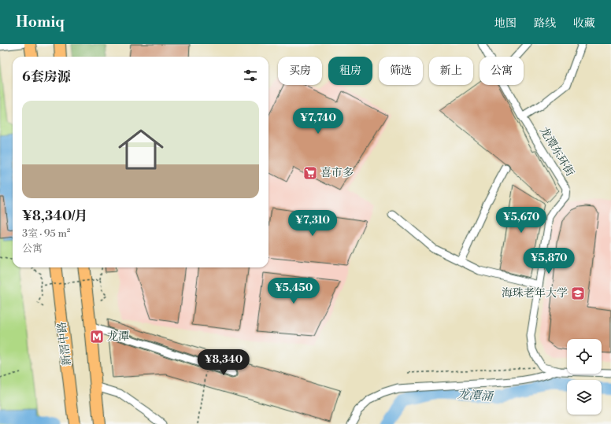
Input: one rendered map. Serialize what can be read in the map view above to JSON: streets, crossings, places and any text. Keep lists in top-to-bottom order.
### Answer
{
  "streets": {
    "highway": ["新滘中路"],
    "street": ["龙潭东环街"]
  },
  "water": ["龙潭涌"],
  "places": {
    "supermarket": ["喜市多"],
    "school or university": ["海珠老年大学"],
    "metro station": ["龙潭"]
  },
  "page": {
    "header": "Homiq",
    "nav": ["地图", "路线", "收藏"],
    "chip": [
      "买房",
      "租房",
      "筛选",
      "新上",
      "公寓"
    ],
    "heading": "6套房源",
    "list": [
      {
        "name": "¥8,340/月",
        "note": "3室 · 95 m² · 公寓"
      }
    ],
    "price": [
      "¥7,740",
      "¥5,670",
      "¥7,310",
      "¥5,870",
      "¥5,450",
      "¥8,340"
    ]
  }
}
